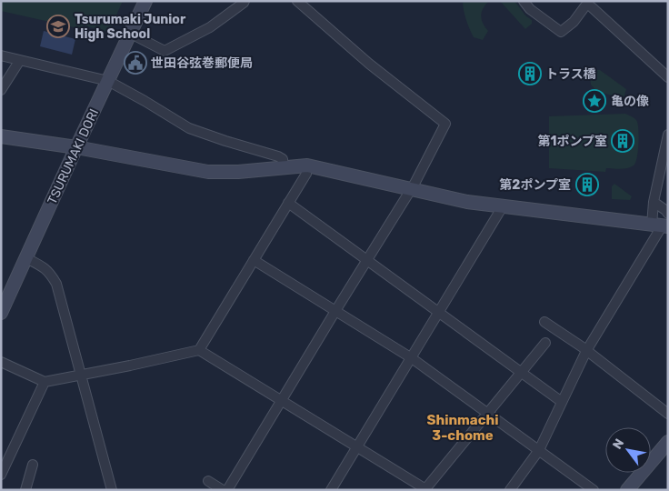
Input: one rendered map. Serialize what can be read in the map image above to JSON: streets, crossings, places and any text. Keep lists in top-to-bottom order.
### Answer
{
  "streets": {
    "street": ["TSURUMAKI DORI"]
  },
  "districts": ["Shinmachi 3-chome"],
  "places": {
    "school or university": ["Tsurumaki Junior High School"],
    "public building": ["世田谷弦巻郵便局"],
    "building": ["トラス橋", "第1ポンプ室", "第2ポンプ室"],
    "place": ["亀の像"]
  },
  "north": "top left"
}
